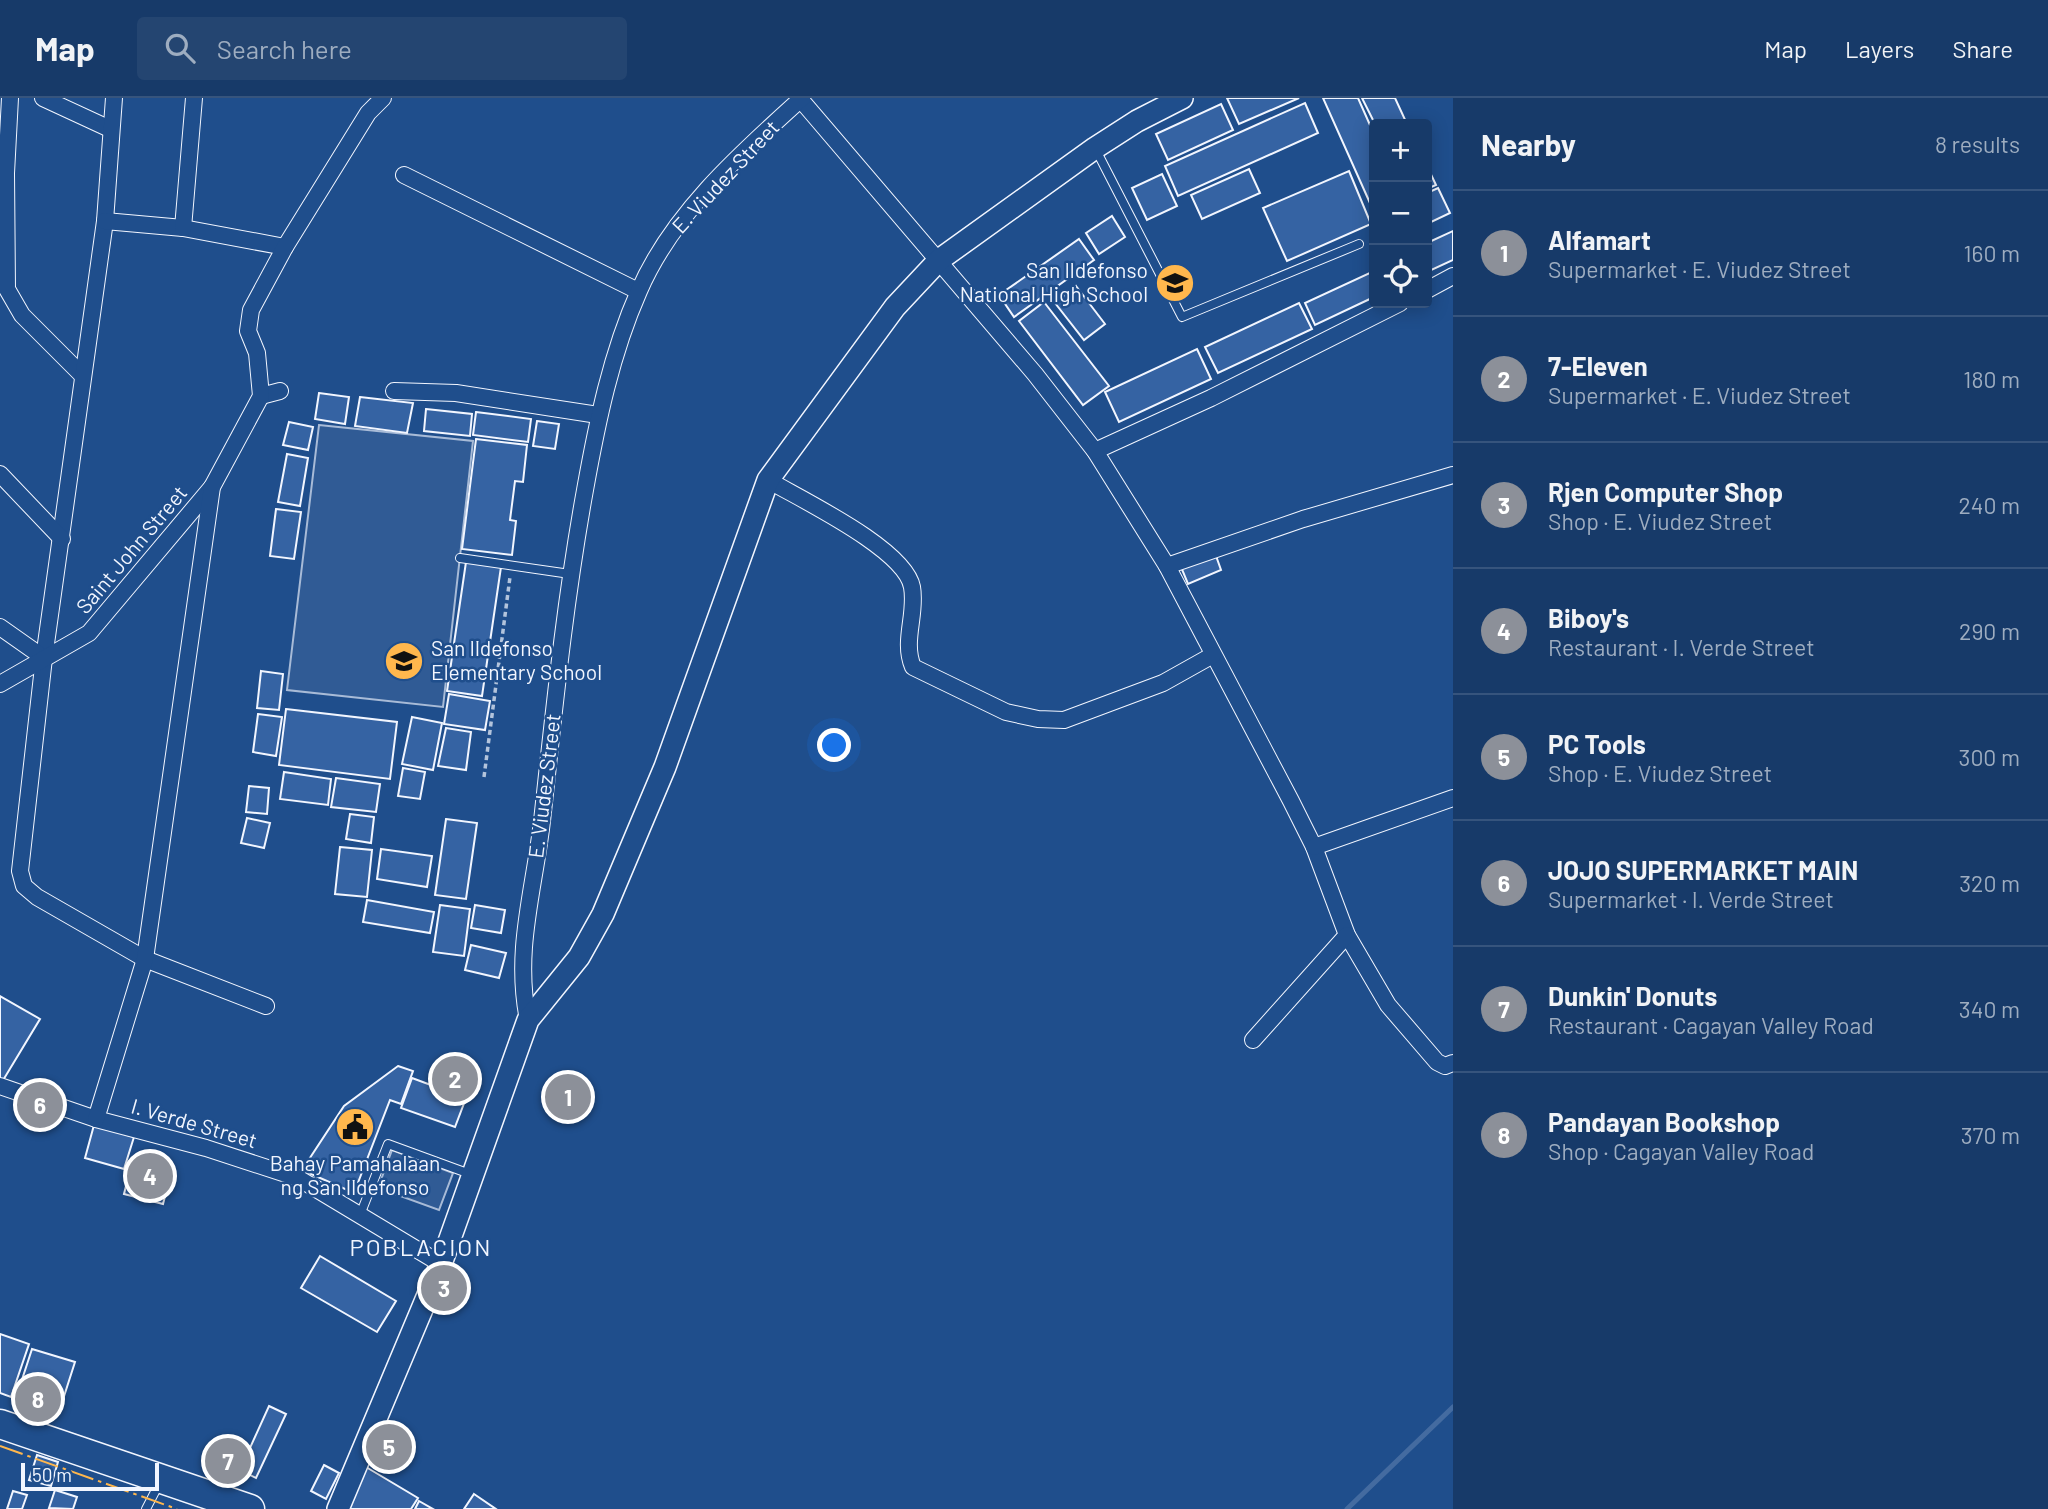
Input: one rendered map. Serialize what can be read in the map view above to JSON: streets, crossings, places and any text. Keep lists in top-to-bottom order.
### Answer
{
  "streets": {
    "street": ["E. Viudez Street", "Saint John Street", "I. Verde Street"]
  },
  "districts": ["POBLACION"],
  "places": {
    "school or university": ["San Ildefonso National High School", "San Ildefonso Elementary School"],
    "public building": ["Bahay Pamahalaan ng San Ildefonso"]
  },
  "scale_bar": "50 m",
  "page": {
    "header": "Map",
    "search": "Search here",
    "nav": ["Map", "Layers", "Share"],
    "heading": ["Nearby", "8 results"],
    "map_buttons": ["+", "−"],
    "list": [
      {
        "mark": "1",
        "name": "Alfamart",
        "note": "Supermarket · E. Viudez Street",
        "value": "160 m"
      },
      {
        "mark": "2",
        "name": "7-Eleven",
        "note": "Supermarket · E. Viudez Street",
        "value": "180 m"
      },
      {
        "mark": "3",
        "name": "Rjen Computer Shop",
        "note": "Shop · E. Viudez Street",
        "value": "240 m"
      },
      {
        "mark": "4",
        "name": "Biboy's",
        "note": "Restaurant · I. Verde Street",
        "value": "290 m"
      },
      {
        "mark": "5",
        "name": "PC Tools",
        "note": "Shop · E. Viudez Street",
        "value": "300 m"
      },
      {
        "mark": "6",
        "name": "JOJO SUPERMARKET MAIN",
        "note": "Supermarket · I. Verde Street",
        "value": "320 m"
      },
      {
        "mark": "7",
        "name": "Dunkin' Donuts",
        "note": "Restaurant · Cagayan Valley Road",
        "value": "340 m"
      },
      {
        "mark": "8",
        "name": "Pandayan Bookshop",
        "note": "Shop · Cagayan Valley Road",
        "value": "370 m"
      }
    ],
    "pins": [
      "2",
      "1",
      "6",
      "4",
      "3",
      "8",
      "5",
      "7"
    ],
    "scale": "50 m"
  }
}
